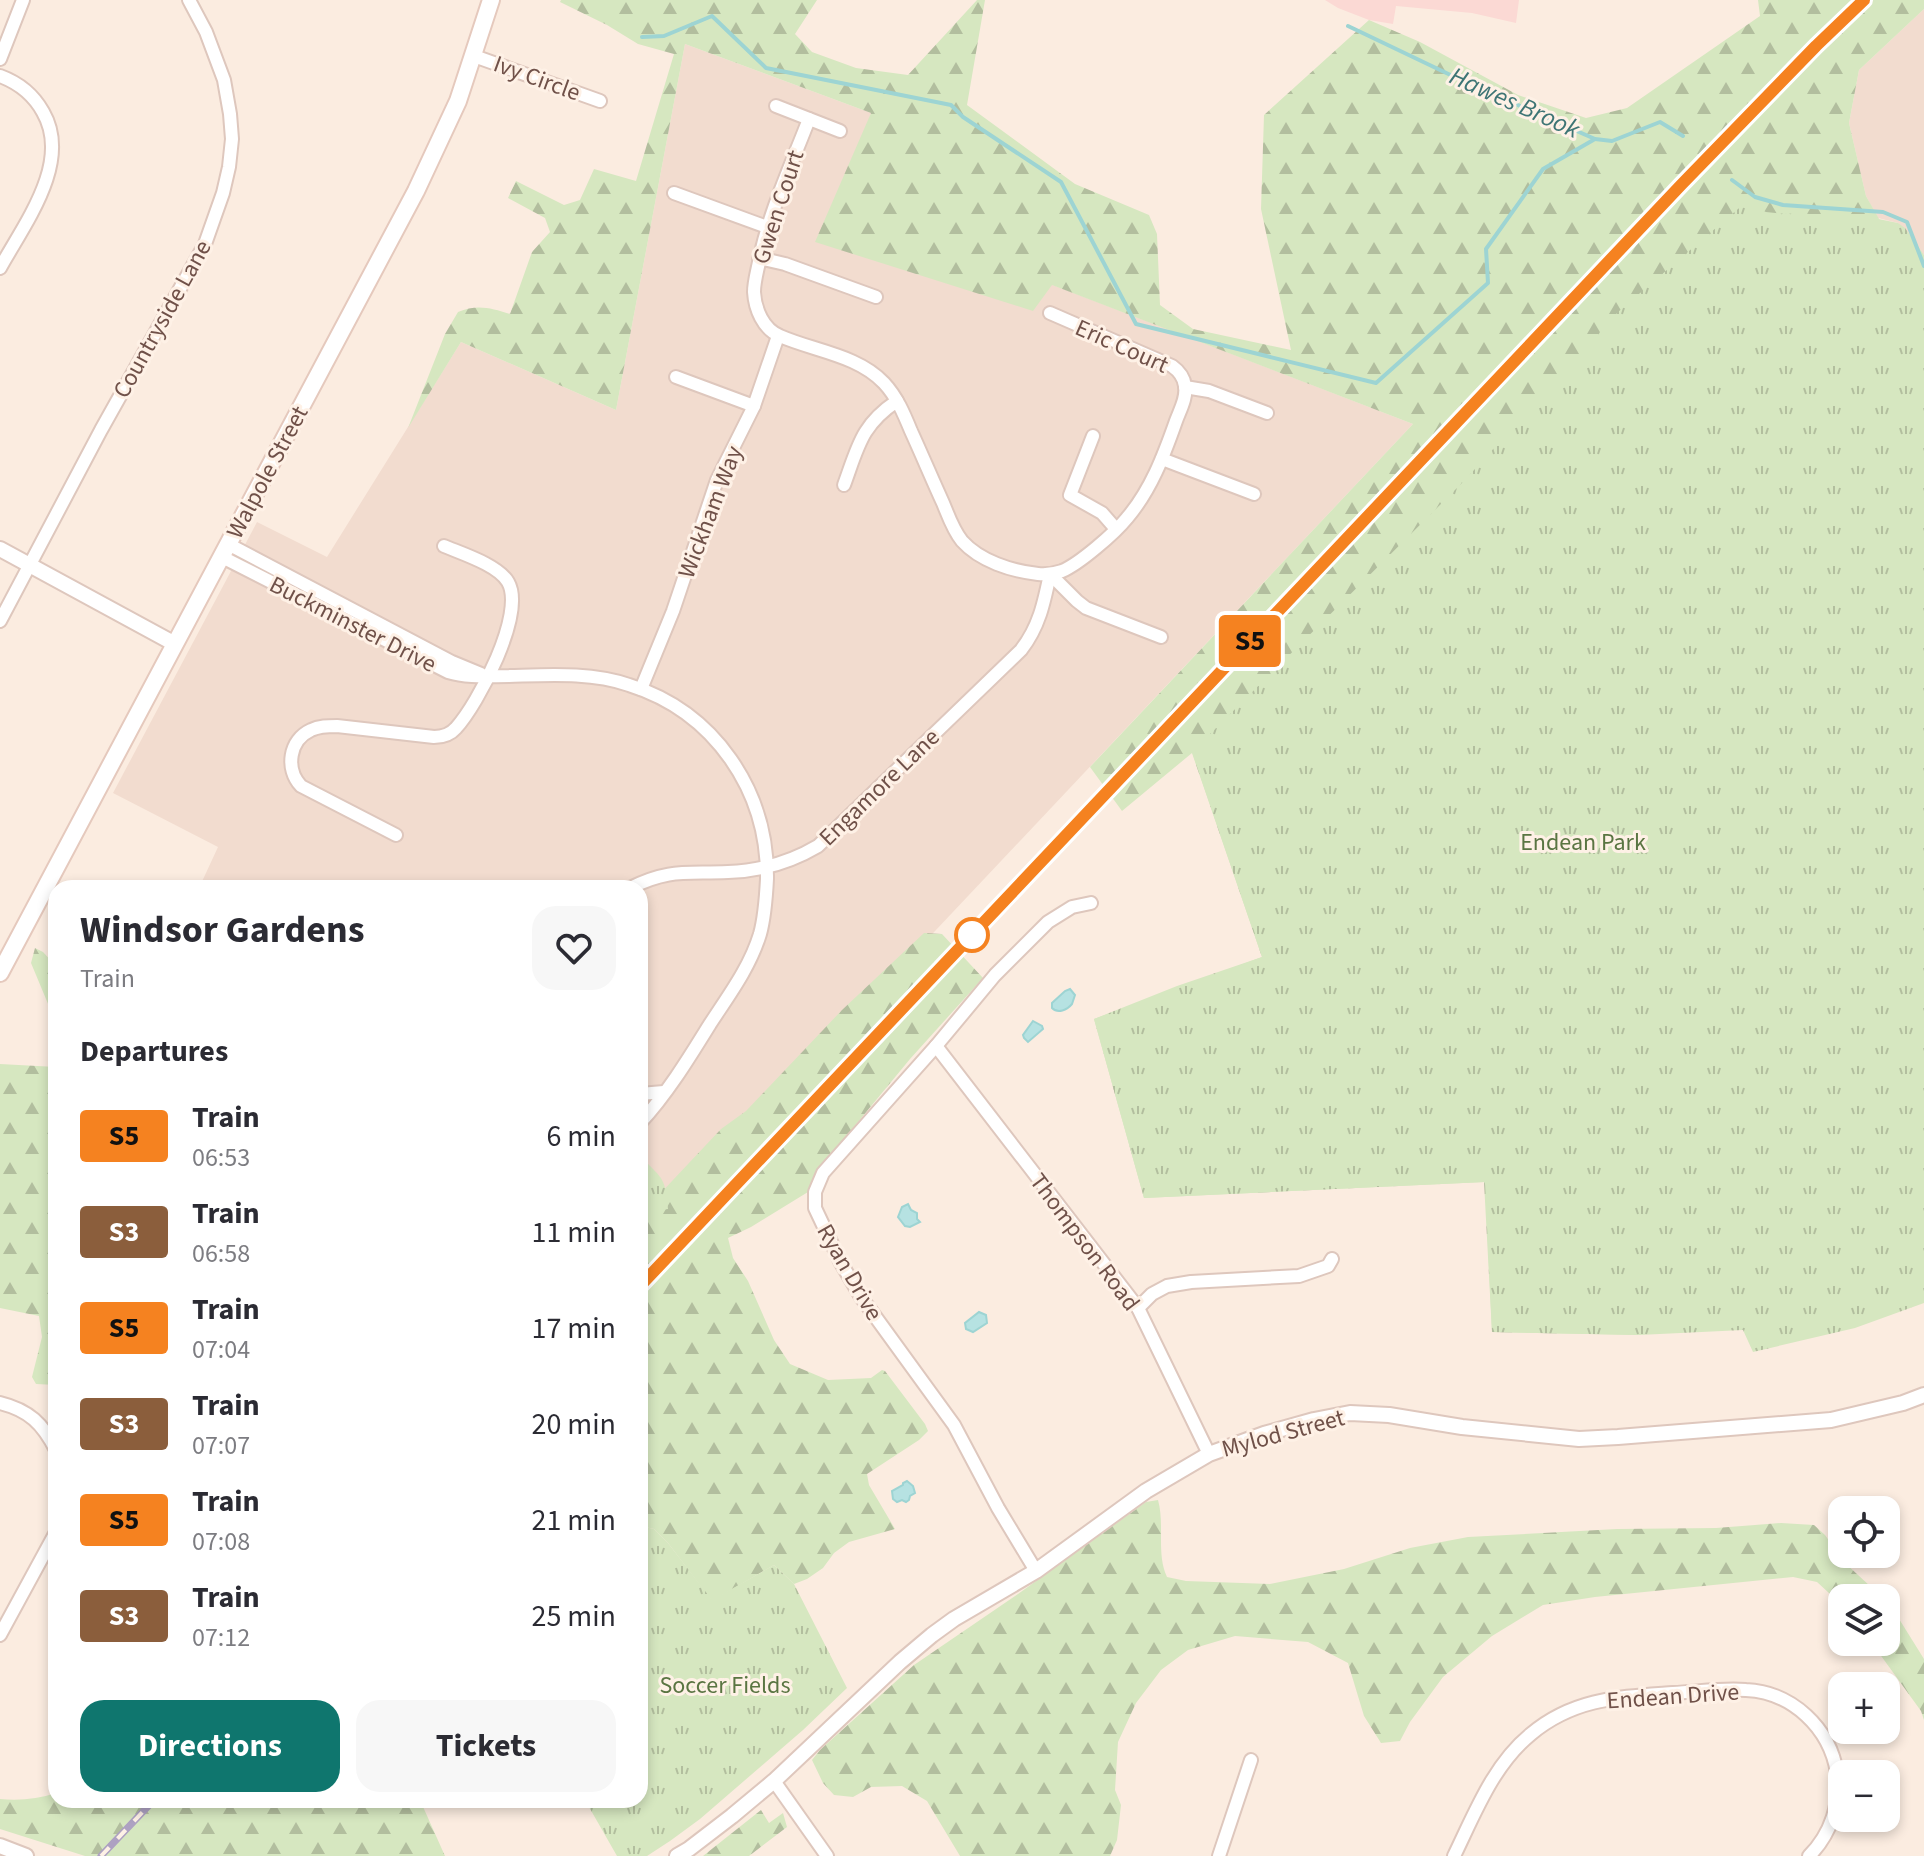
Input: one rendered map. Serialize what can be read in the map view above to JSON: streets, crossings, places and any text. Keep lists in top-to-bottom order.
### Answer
{
  "streets": {
    "main road": ["Walpole Street"],
    "street": [
      "Ivy Circle",
      "Gwen Court",
      "Countryside Lane",
      "Eric Court",
      "Wickham Way",
      "Buckminster Drive",
      "Engamore Lane",
      "Thompson Road",
      "Ryan Drive",
      "Mylod Street",
      "Endean Drive"
    ]
  },
  "crossings": [
    ["Ivy Circle", "Walpole Street"],
    ["Gwen Court", "Wickham Way"],
    ["Walpole Street", "Buckminster Drive"],
    ["Wickham Way", "Buckminster Drive"],
    ["Buckminster Drive", "Engamore Lane"],
    ["Thompson Road", "Ryan Drive"],
    ["Thompson Road", "Mylod Street"],
    ["Ryan Drive", "Mylod Street"]
  ],
  "water": ["Hawes Brook"],
  "parks": ["Endean Park", "Soccer Fields"],
  "page": {
    "on_map": "S5",
    "heading": [
      ["Windsor Gardens", "Train"],
      "Departures"
    ],
    "list": [
      {
        "mark": "S5",
        "name": "Train",
        "note": "06:53",
        "value": "6 min"
      },
      {
        "mark": "S3",
        "name": "Train",
        "note": "06:58",
        "value": "11 min"
      },
      {
        "mark": "S5",
        "name": "Train",
        "note": "07:04",
        "value": "17 min"
      },
      {
        "mark": "S3",
        "name": "Train",
        "note": "07:07",
        "value": "20 min"
      },
      {
        "mark": "S5",
        "name": "Train",
        "note": "07:08",
        "value": "21 min"
      },
      {
        "mark": "S3",
        "name": "Train",
        "note": "07:12",
        "value": "25 min"
      }
    ],
    "map_buttons": ["+", "−"],
    "buttons": ["Directions", "Tickets"]
  }
}
